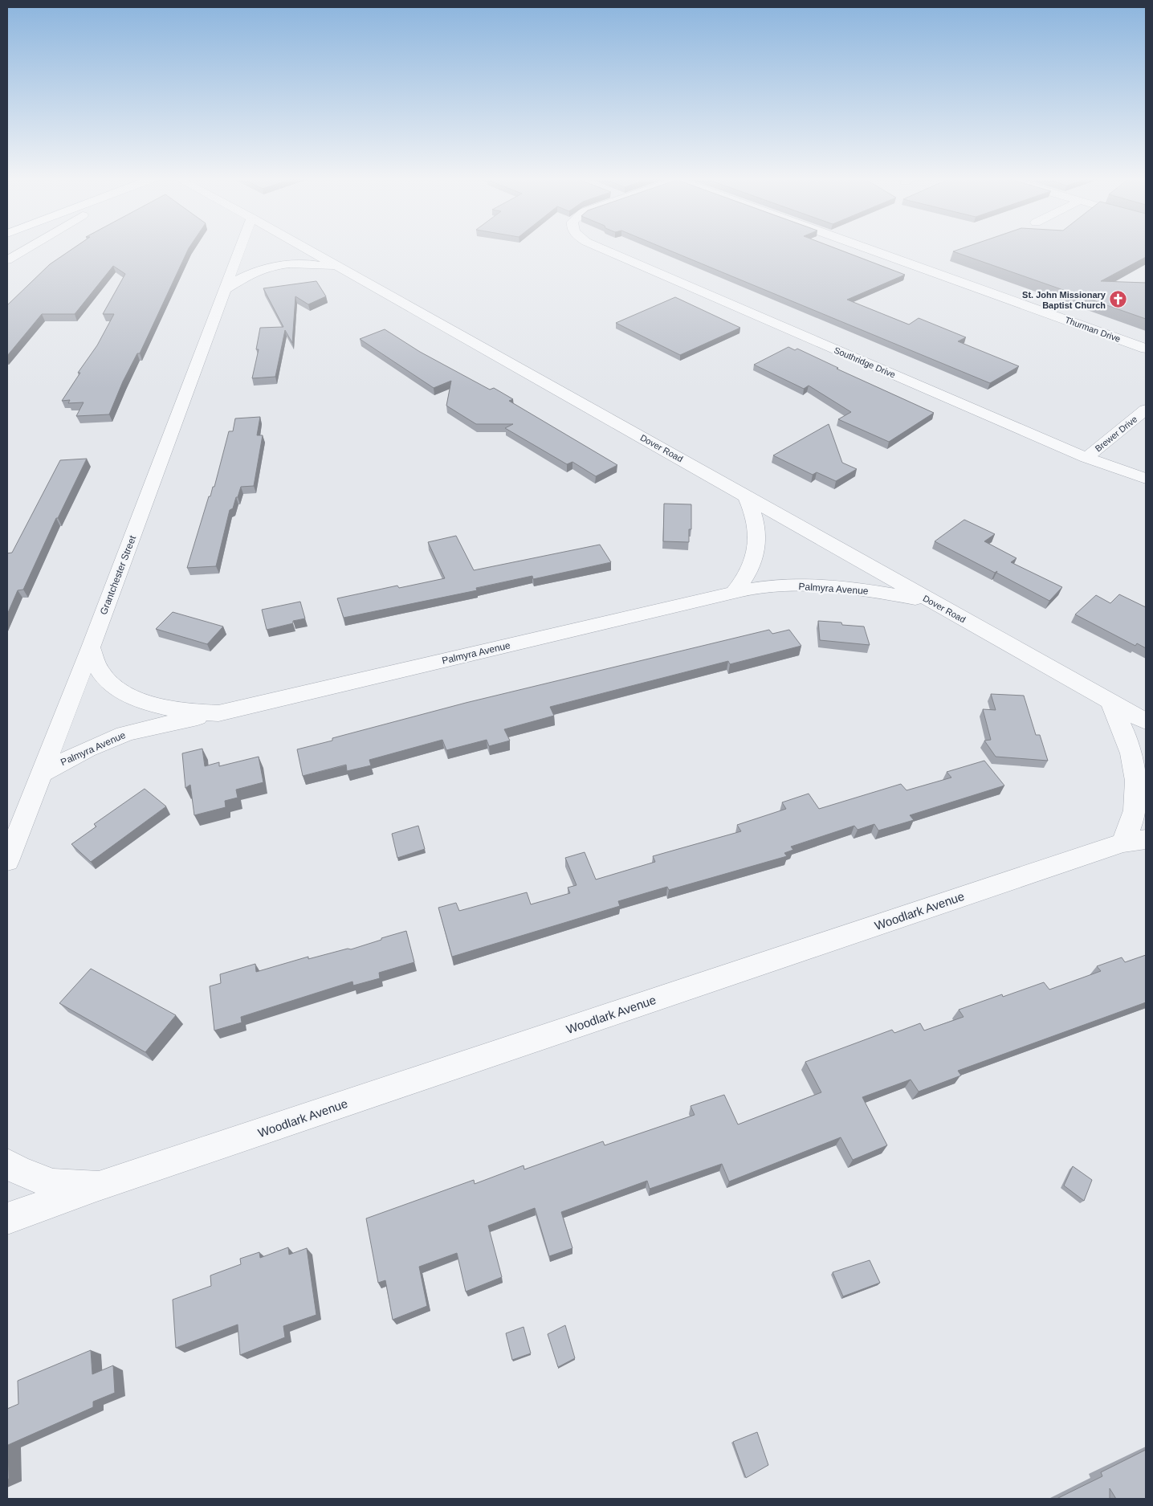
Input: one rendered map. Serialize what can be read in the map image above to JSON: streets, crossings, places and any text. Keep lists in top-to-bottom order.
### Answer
{
  "streets": {
    "street": [
      "Thurman Drive",
      "Southridge Drive",
      "Brewer Drive",
      "Dover Road",
      "Grantchester Street",
      "Palmyra Avenue",
      "Woodlark Avenue"
    ]
  },
  "crossings": [
    ["Southridge Drive", "Brewer Drive"],
    ["Dover Road", "Palmyra Avenue"],
    ["Dover Road", "Woodlark Avenue"],
    ["Grantchester Street", "Palmyra Avenue"]
  ],
  "places": {
    "church": ["St. John Missionary Baptist Church"]
  }
}
